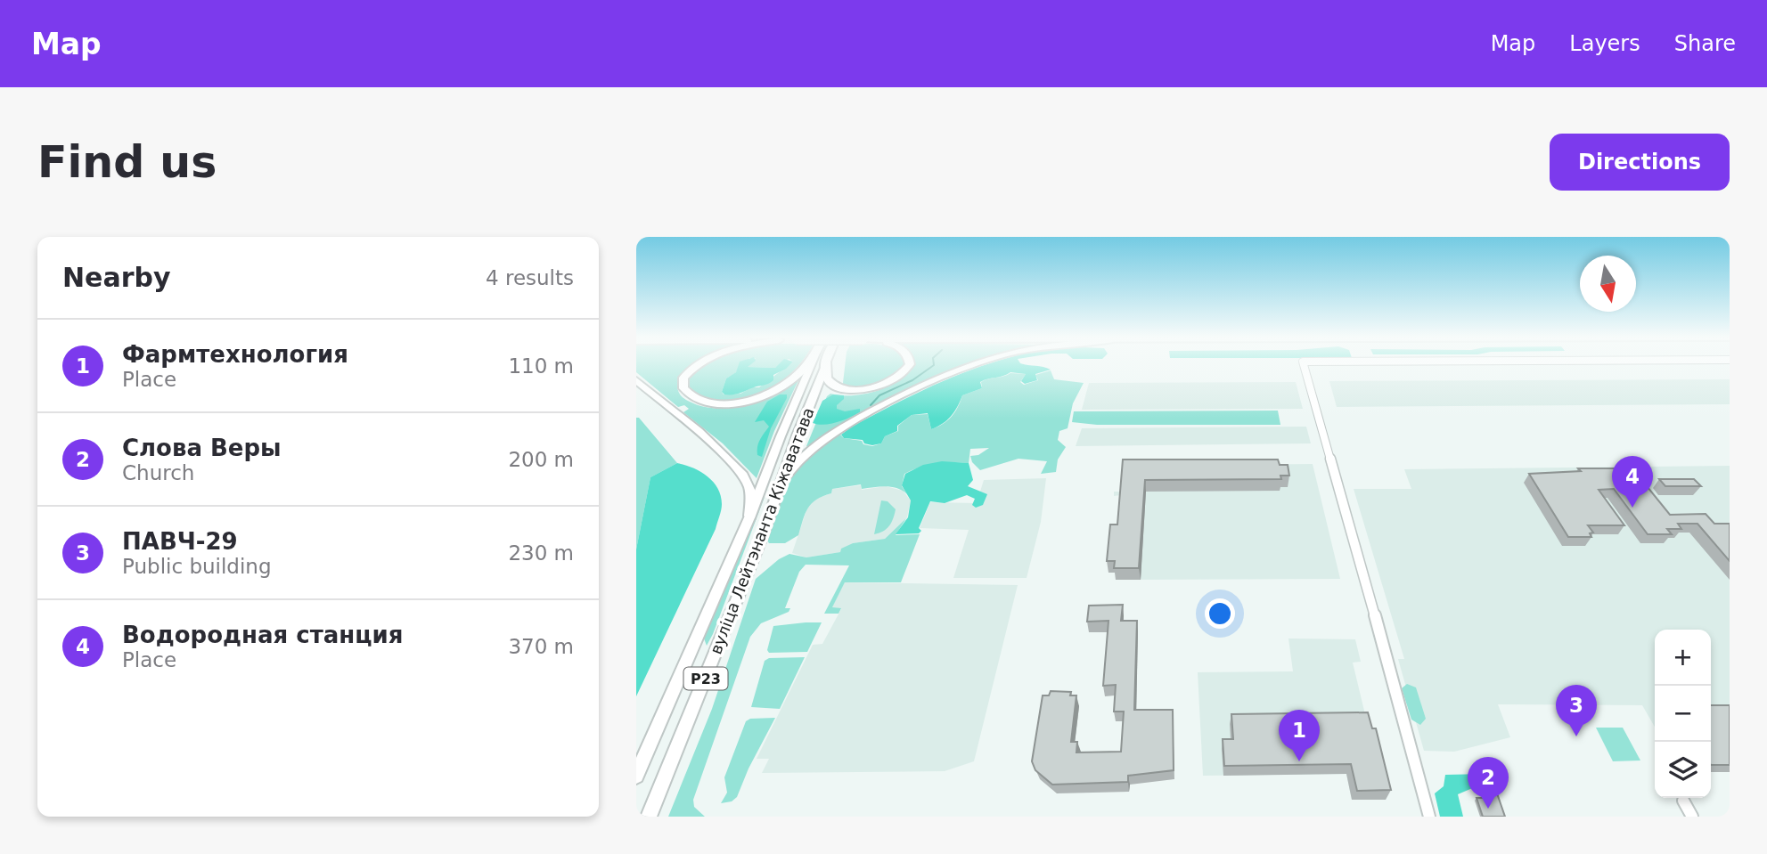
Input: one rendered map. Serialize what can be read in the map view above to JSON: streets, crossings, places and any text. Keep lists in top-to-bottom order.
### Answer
{
  "streets": {
    "highway": ["Р23"],
    "main road": ["вуліца Лейтэнанта Кіжаватава"]
  },
  "crossings": [
    ["вуліца Лейтэнанта Кіжаватава", "Р23"]
  ],
  "north": "bottom",
  "page": {
    "header": "Map",
    "nav": ["Map", "Layers", "Share"],
    "buttons": "Directions",
    "title": "Find us",
    "heading": ["Nearby", "4 results"],
    "list": [
      {
        "mark": "1",
        "name": "Фармтехнология",
        "note": "Place",
        "value": "110 m"
      },
      {
        "mark": "2",
        "name": "Слова Веры",
        "note": "Church",
        "value": "200 m"
      },
      {
        "mark": "3",
        "name": "ПАВЧ-29",
        "note": "Public building",
        "value": "230 m"
      },
      {
        "mark": "4",
        "name": "Водородная станция",
        "note": "Place",
        "value": "370 m"
      }
    ],
    "pins": [
      "4",
      "3",
      "1",
      "2"
    ],
    "map_buttons": ["+", "−"]
  }
}
